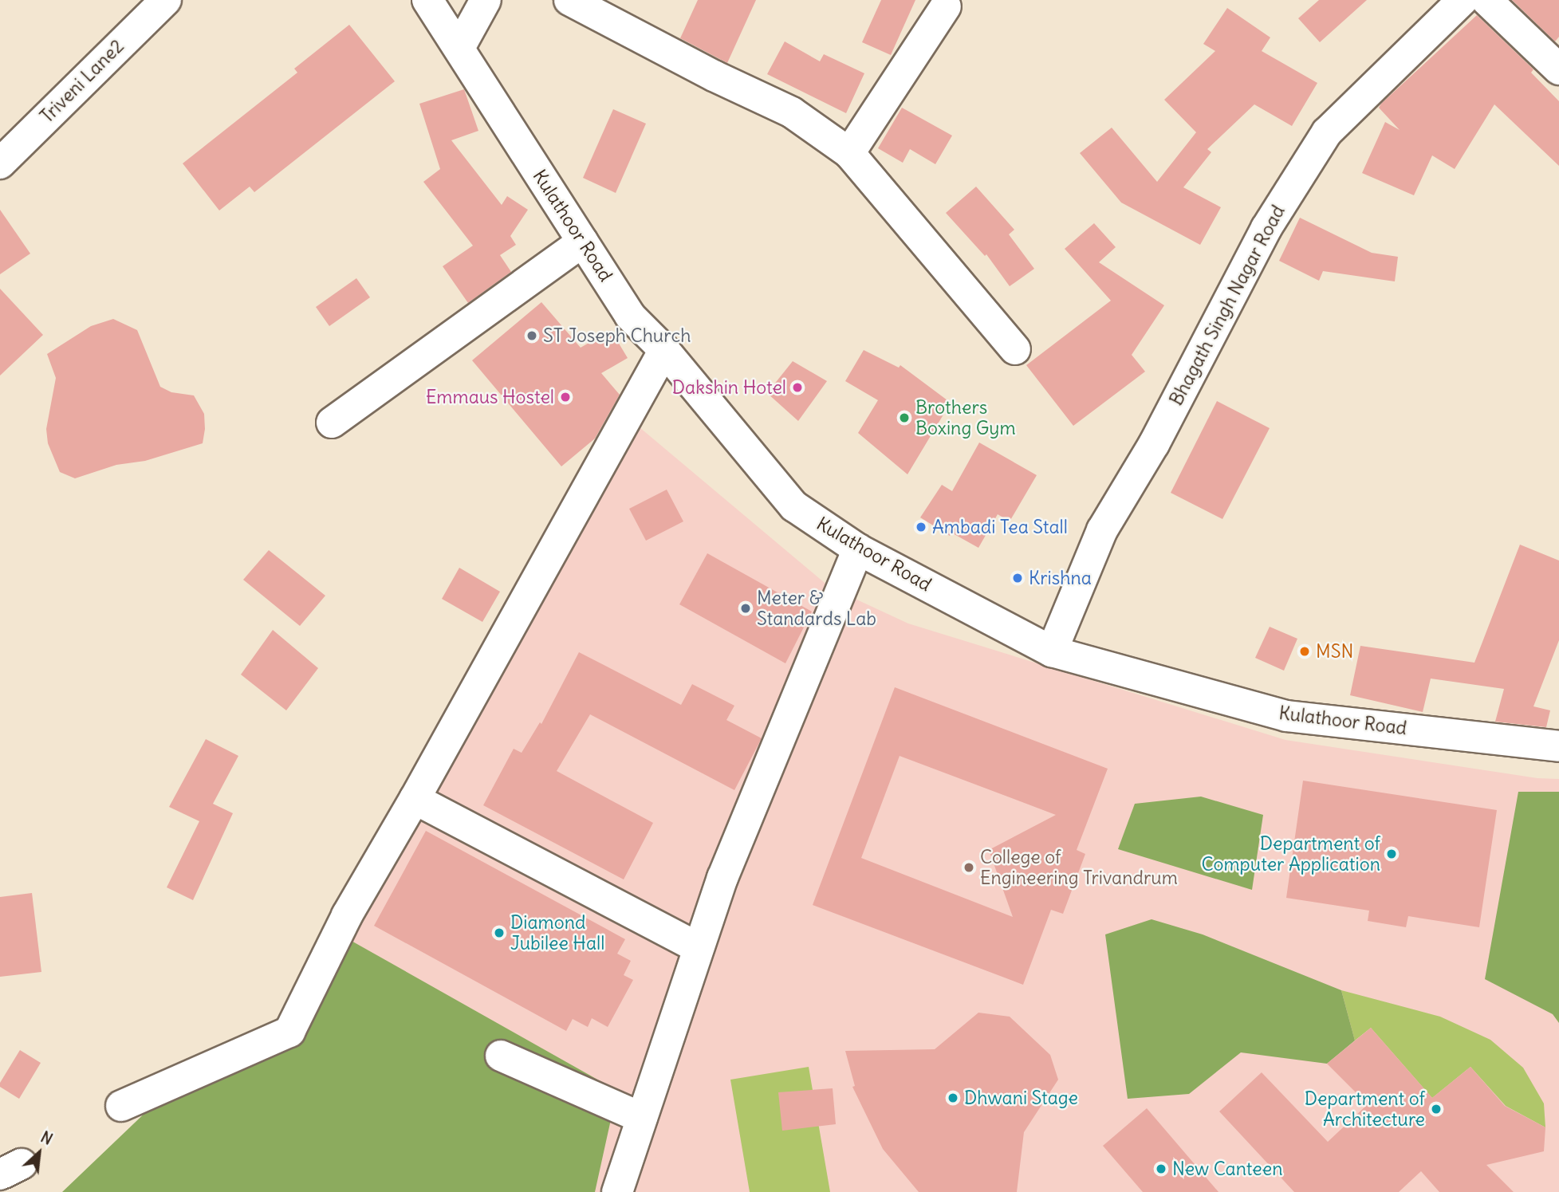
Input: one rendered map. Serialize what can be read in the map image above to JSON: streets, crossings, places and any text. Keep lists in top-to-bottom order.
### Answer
{
  "streets": {
    "street": ["Triveni Lane2", "Kulathoor Road", "Bhagath Singh Nagar Road"]
  },
  "crossings": [
    ["Kulathoor Road", "Bhagath Singh Nagar Road"]
  ],
  "places": [
    "ST Joseph Church",
    "Dakshin Hotel",
    "Emmaus Hostel",
    "Brothers Boxing Gym",
    "Ambadi Tea Stall",
    "Krishna",
    "Meter & Standards Lab",
    "MSN",
    "Department of Computer Application",
    "College of Engineering Trivandrum",
    "Diamond Jubilee Hall",
    "Dhwani Stage",
    "Department of Architecture",
    "New Canteen"
  ],
  "north": "top right"
}
